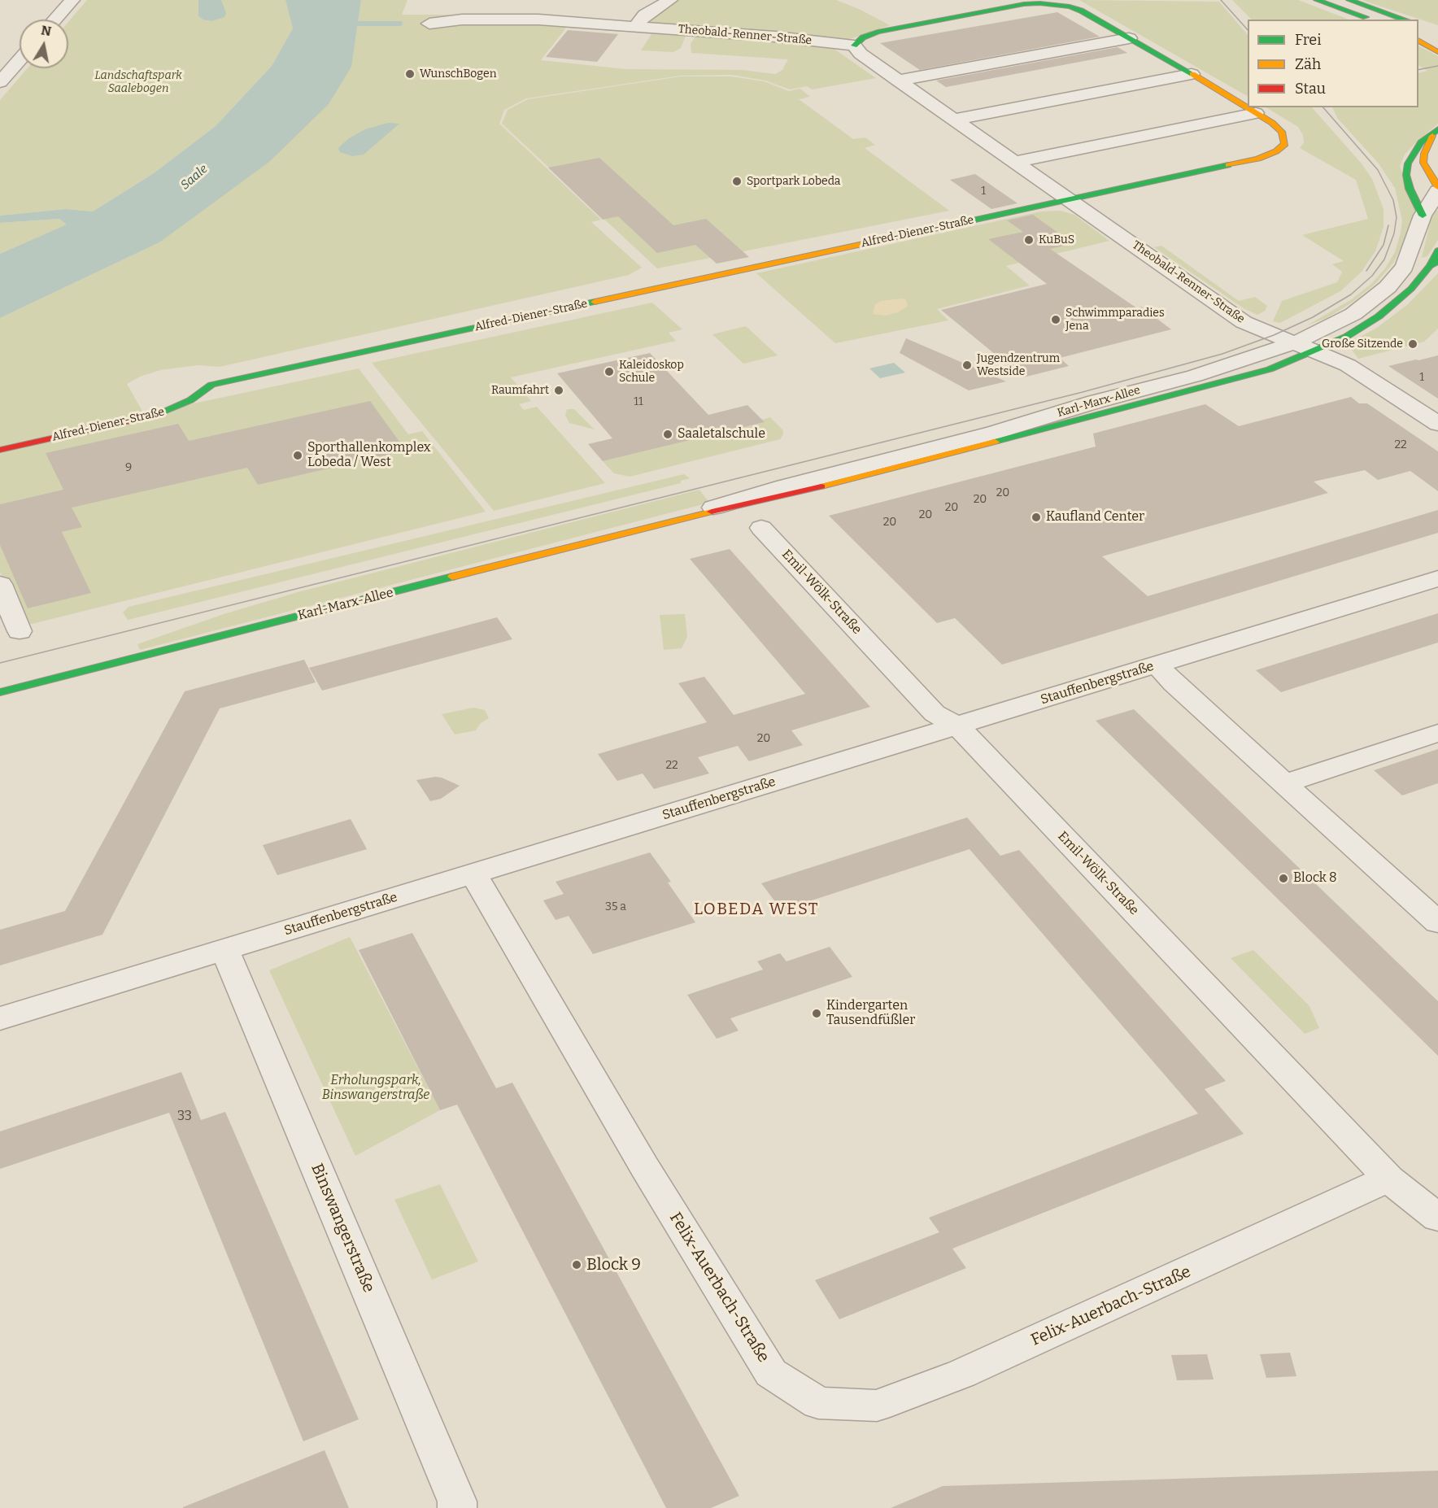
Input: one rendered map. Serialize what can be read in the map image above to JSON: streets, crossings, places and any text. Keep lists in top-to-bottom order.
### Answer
{
  "streets": {
    "street": [
      "Theobald-Renner-Straße",
      "Alfred-Diener-Straße",
      "Karl-Marx-Allee",
      "Emil-Wölk-Straße",
      "Stauffenbergstraße",
      "Binswangerstraße",
      "Felix-Auerbach-Straße"
    ]
  },
  "crossings": [
    ["Theobald-Renner-Straße", "Alfred-Diener-Straße"],
    ["Theobald-Renner-Straße", "Karl-Marx-Allee"],
    ["Emil-Wölk-Straße", "Stauffenbergstraße"],
    ["Emil-Wölk-Straße", "Felix-Auerbach-Straße"],
    ["Stauffenbergstraße", "Binswangerstraße"],
    ["Stauffenbergstraße", "Felix-Auerbach-Straße"]
  ],
  "districts": ["LOBEDA WEST"],
  "water": ["Saale"],
  "parks": ["Landschaftspark Saalebogen", "Erholungspark, Binswangerstraße"],
  "places": [
    "WunschBogen",
    "Sportpark Lobeda",
    "KuBuS",
    "Schwimmparadies Jena",
    "Große Sitzende",
    "Jugendzentrum Westside",
    "Kaleidoskop Schule",
    "Raumfahrt",
    "Saaletalschule",
    "Sporthallenkomplex Lobeda / West",
    "Kaufland Center",
    "Block 8",
    "Kindergarten Tausendfüßler",
    "Block 9"
  ],
  "house_numbers": [
    "1",
    "1",
    "11",
    "22",
    "9",
    "20",
    "20",
    "20",
    "20",
    "20",
    "20",
    "22",
    "35 a",
    "33"
  ],
  "legend": ["Frei", "Zäh", "Stau"],
  "north": "top"
}
